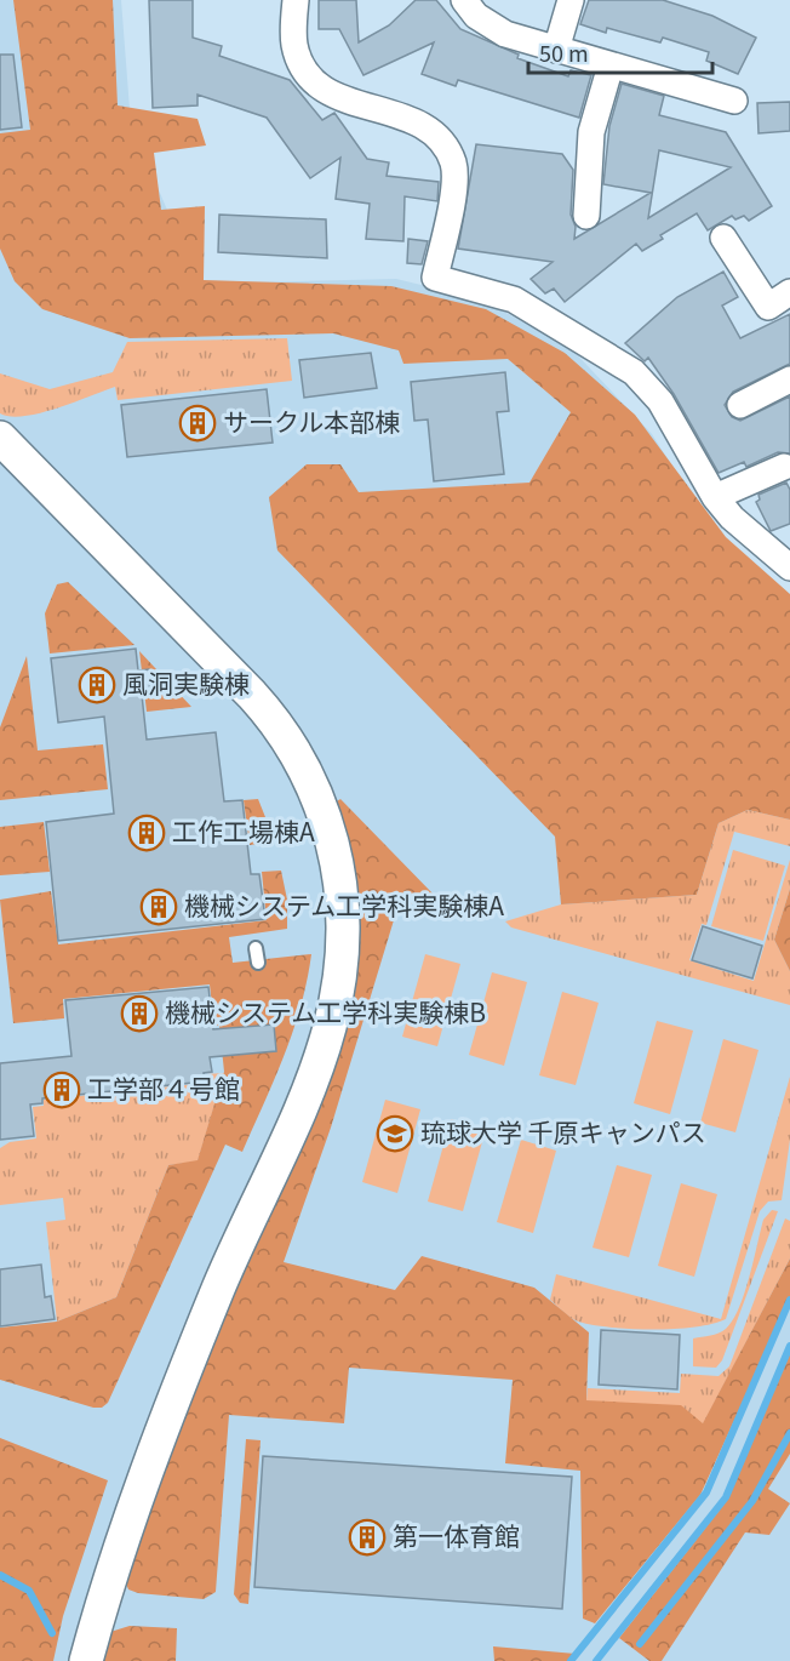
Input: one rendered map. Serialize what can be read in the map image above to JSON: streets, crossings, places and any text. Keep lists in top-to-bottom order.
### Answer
{
  "places": {
    "building": [
      "サークル本部棟",
      "風洞実験棟",
      "工作工場棟A",
      "機械システム工学科実験棟A",
      "機械システム工学科実験棟B",
      "工学部４号館",
      "第一体育館"
    ],
    "school or university": ["琉球大学 千原キャンパス"]
  },
  "scale_bar": "50 m"
}
